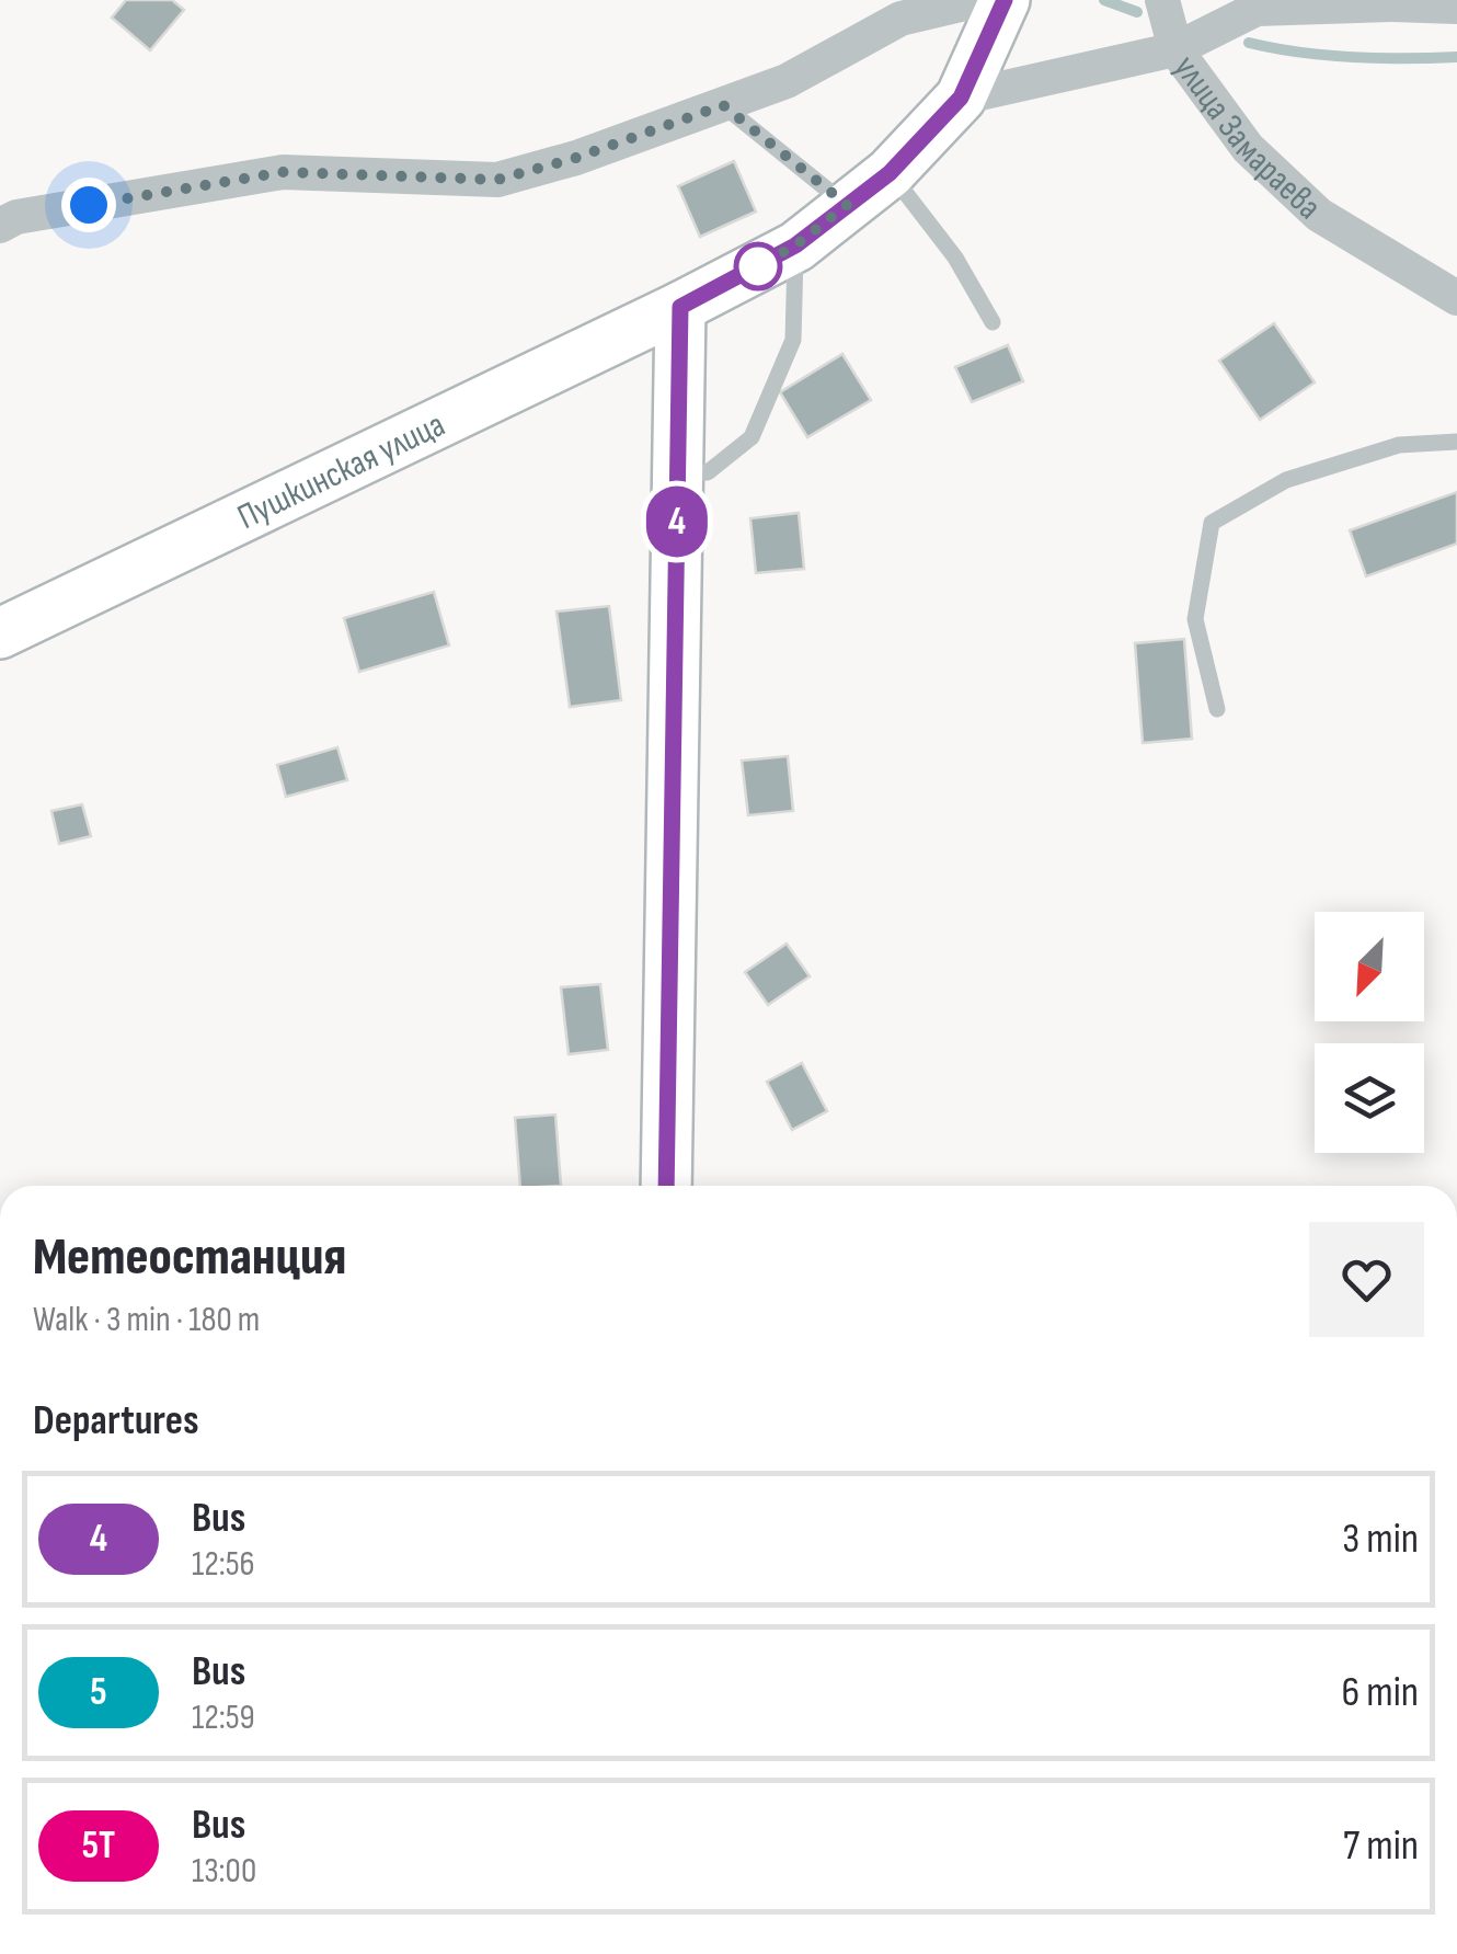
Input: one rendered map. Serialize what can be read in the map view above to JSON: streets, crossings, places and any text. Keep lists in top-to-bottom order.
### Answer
{
  "streets": {
    "main road": ["Пушкинская улица"],
    "street": ["улица Замараева"]
  },
  "lines": ["bus line 4"],
  "north": "bottom left",
  "page": {
    "on_map": "4",
    "heading": [
      ["Метеостанция", "Walk · 3 min · 180 m"],
      "Departures"
    ],
    "list": [
      {
        "mark": "4",
        "name": "Bus",
        "note": "12:56",
        "value": "3 min"
      },
      {
        "mark": "5",
        "name": "Bus",
        "note": "12:59",
        "value": "6 min"
      },
      {
        "mark": "5Т",
        "name": "Bus",
        "note": "13:00",
        "value": "7 min"
      }
    ]
  }
}
